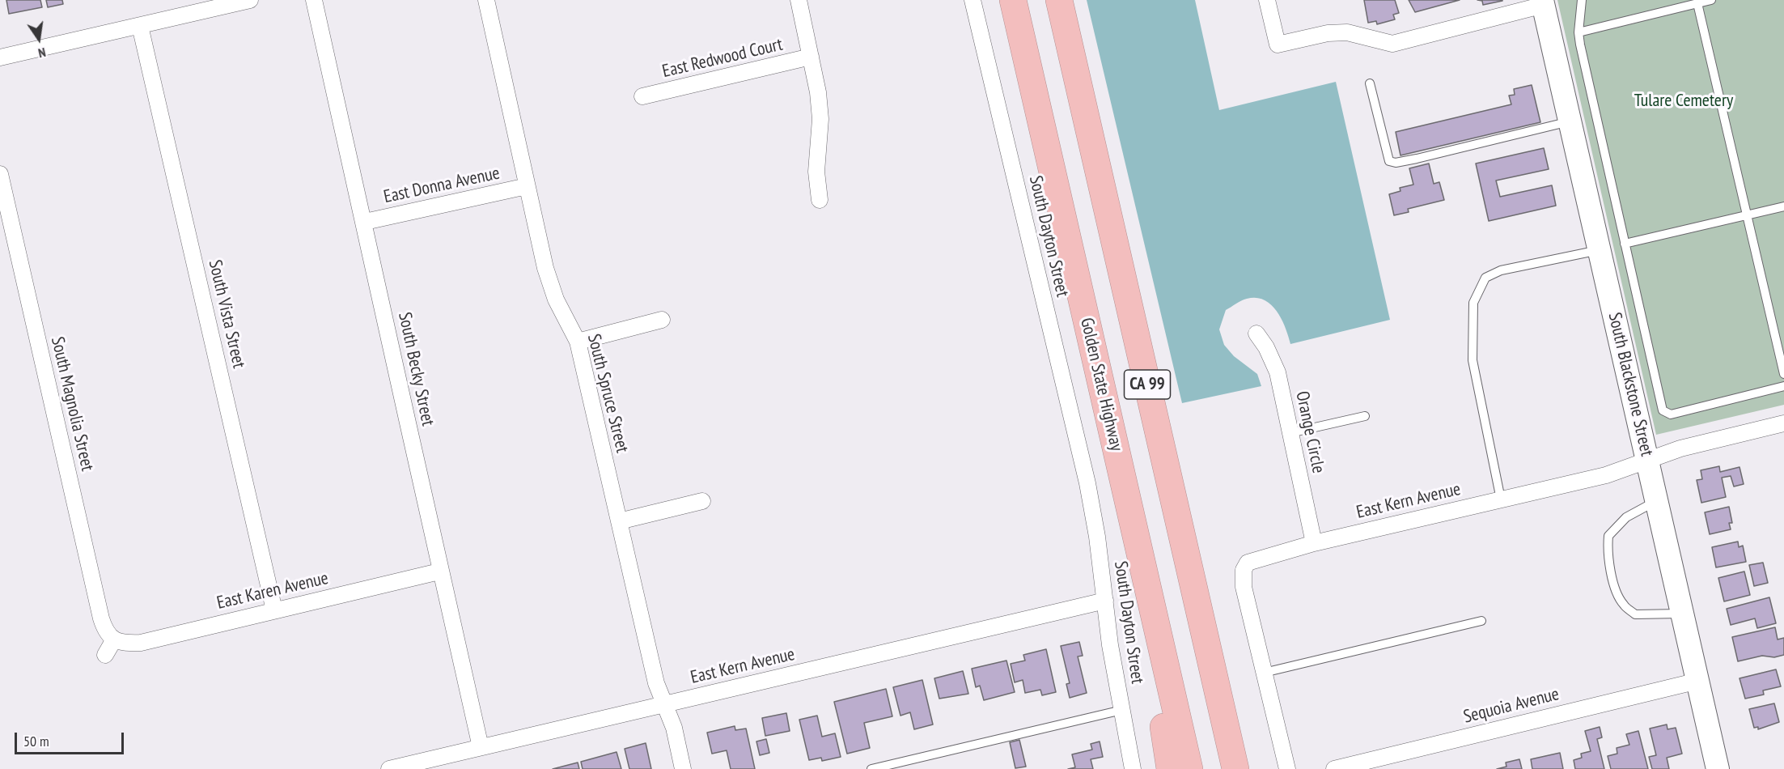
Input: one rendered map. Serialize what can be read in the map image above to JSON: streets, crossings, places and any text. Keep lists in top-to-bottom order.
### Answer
{
  "streets": {
    "highway": ["Golden State Highway", "CA 99"],
    "main road": ["South Blackstone Street"],
    "street": [
      "East Redwood Court",
      "East Donna Avenue",
      "South Dayton Street",
      "South Vista Street",
      "South Becky Street",
      "South Spruce Street",
      "South Magnolia Street",
      "Orange Circle",
      "East Kern Avenue",
      "East Karen Avenue",
      "Sequoia Avenue"
    ]
  },
  "crossings": [
    ["East Donna Avenue", "South Becky Street"],
    ["East Donna Avenue", "South Spruce Street"],
    ["South Dayton Street", "East Kern Avenue"],
    ["South Vista Street", "East Karen Avenue"],
    ["South Becky Street", "East Kern Avenue"],
    ["South Becky Street", "East Karen Avenue"],
    ["South Blackstone Street", "East Kern Avenue"],
    ["South Blackstone Street", "Sequoia Avenue"],
    ["South Spruce Street", "East Kern Avenue"],
    ["South Magnolia Street", "East Karen Avenue"],
    ["Orange Circle", "East Kern Avenue"]
  ],
  "parks": ["Tulare Cemetery"],
  "scale_bar": "50 m",
  "north": "bottom"
}
